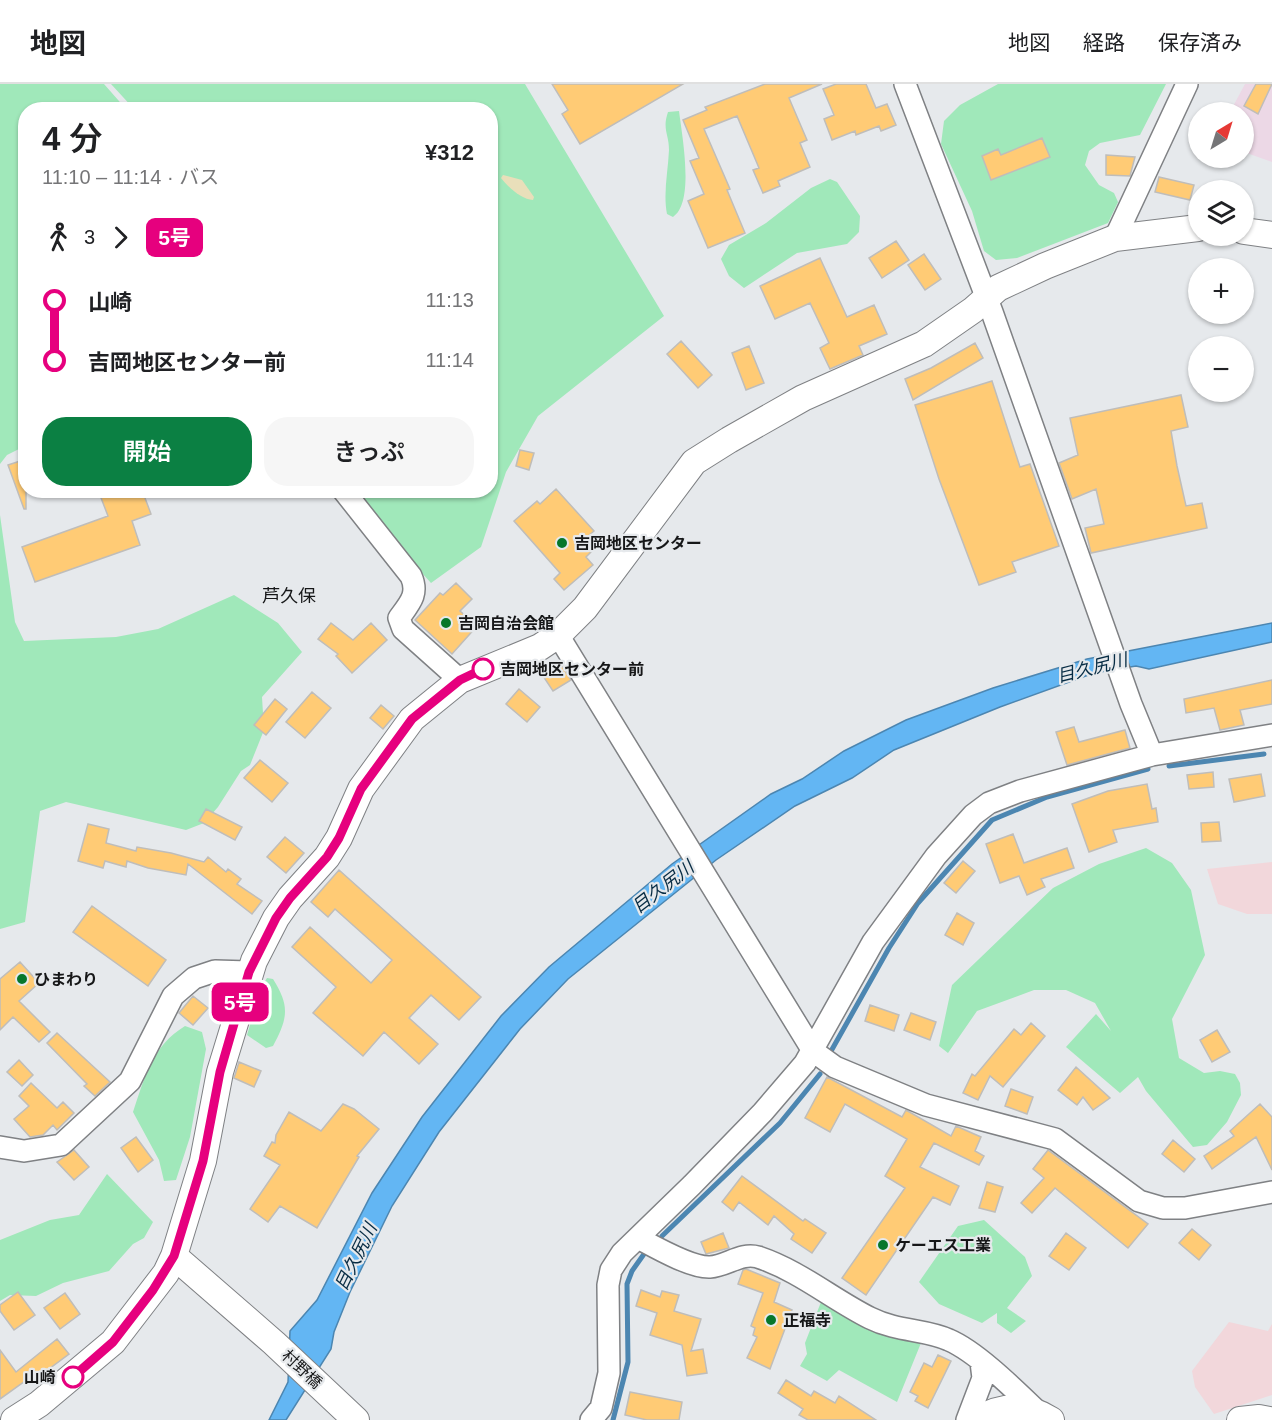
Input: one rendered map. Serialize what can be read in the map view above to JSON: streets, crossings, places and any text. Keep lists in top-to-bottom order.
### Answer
{
  "streets": {
    "street": ["村野橋"]
  },
  "districts": ["芦久保"],
  "water": ["目久尻川"],
  "places": [
    "吉岡地区センター",
    "吉岡自治会館",
    "吉岡地区センター前",
    "ひまわり",
    "ケーエス工業",
    "正福寺",
    "山崎"
  ],
  "lines": ["bus line 5号"],
  "north": "top right",
  "page": {
    "header": "地図",
    "nav": ["地図", "経路", "保存済み"],
    "on_map": "5号",
    "map_buttons": ["+", "−"],
    "heading": ["4 分", "11:10 – 11:14 · バス", "¥312"],
    "legs": ["3", "5号"],
    "list": [
      {
        "name": "山崎",
        "value": "11:13"
      },
      {
        "name": "吉岡地区センター前",
        "value": "11:14"
      }
    ],
    "buttons": ["開始", "きっぷ"]
  }
}
